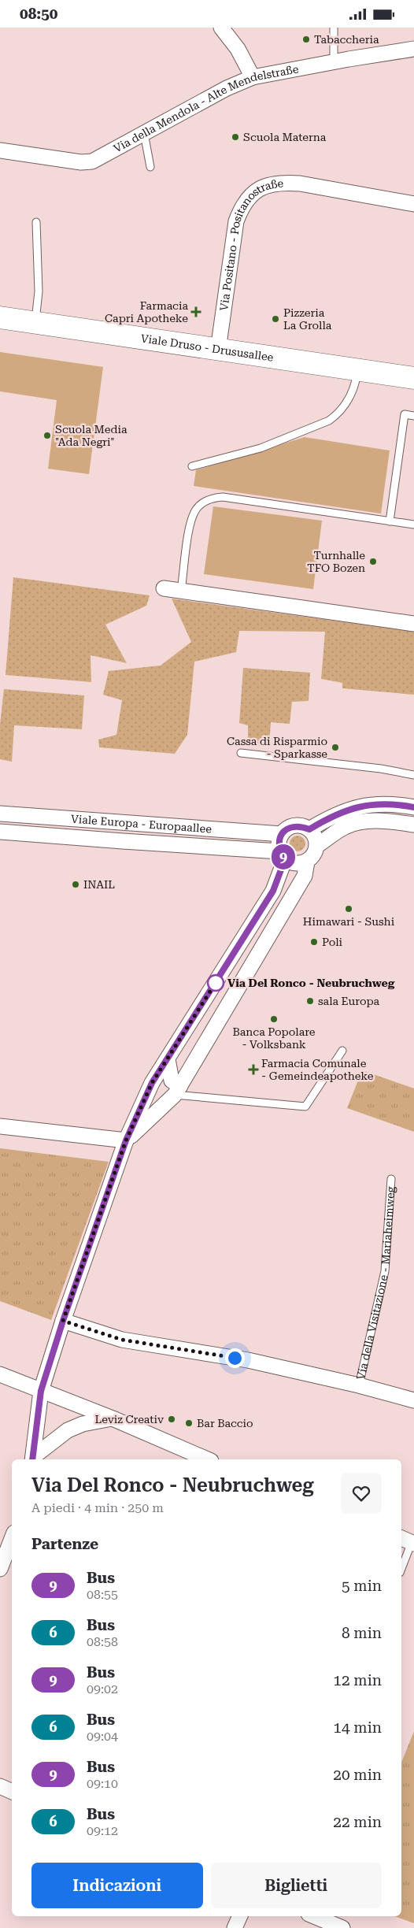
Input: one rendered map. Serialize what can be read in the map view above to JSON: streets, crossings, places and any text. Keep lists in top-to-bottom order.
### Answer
{
  "streets": {
    "main road": ["Viale Druso - Drususallee"],
    "street": [
      "Via della Mendola - Alte Mendelstraße",
      "Via Positano - Positanostraße",
      "Viale Europa - Europaallee",
      "Via della Visitazione - Mariaheimweg"
    ]
  },
  "crossings": [
    ["Via Positano - Positanostraße", "Viale Druso - Drususallee"]
  ],
  "places": {
    "other": [
      "Tabaccheria",
      "Scuola Materna",
      "Pizzeria La Grolla",
      "Scuola Media \"Ada Negri\"",
      "Turnhalle TFO Bozen",
      "Cassa di Risparmio - Sparkasse",
      "INAIL",
      "Himawari - Sushi",
      "Poli",
      "Via Del Ronco - Neubruchweg",
      "sala Europa",
      "Banca Popolare - Volksbank",
      "Leviz Creativ",
      "Bar Baccio"
    ],
    "health": ["Farmacia Capri Apotheke", "Farmacia Comunale - Gemeindeapotheke"]
  },
  "lines": ["bus line 9"],
  "page": {
    "status": "08:50",
    "on_map": "9",
    "heading": [
      ["Via Del Ronco - Neubruchweg", "A piedi · 4 min · 250 m"],
      "Partenze"
    ],
    "list": [
      {
        "mark": "9",
        "name": "Bus",
        "note": "08:55",
        "value": "5 min"
      },
      {
        "mark": "6",
        "name": "Bus",
        "note": "08:58",
        "value": "8 min"
      },
      {
        "mark": "9",
        "name": "Bus",
        "note": "09:02",
        "value": "12 min"
      },
      {
        "mark": "6",
        "name": "Bus",
        "note": "09:04",
        "value": "14 min"
      },
      {
        "mark": "9",
        "name": "Bus",
        "note": "09:10",
        "value": "20 min"
      },
      {
        "mark": "6",
        "name": "Bus",
        "note": "09:12",
        "value": "22 min"
      }
    ],
    "buttons": ["Indicazioni", "Biglietti"]
  }
}
